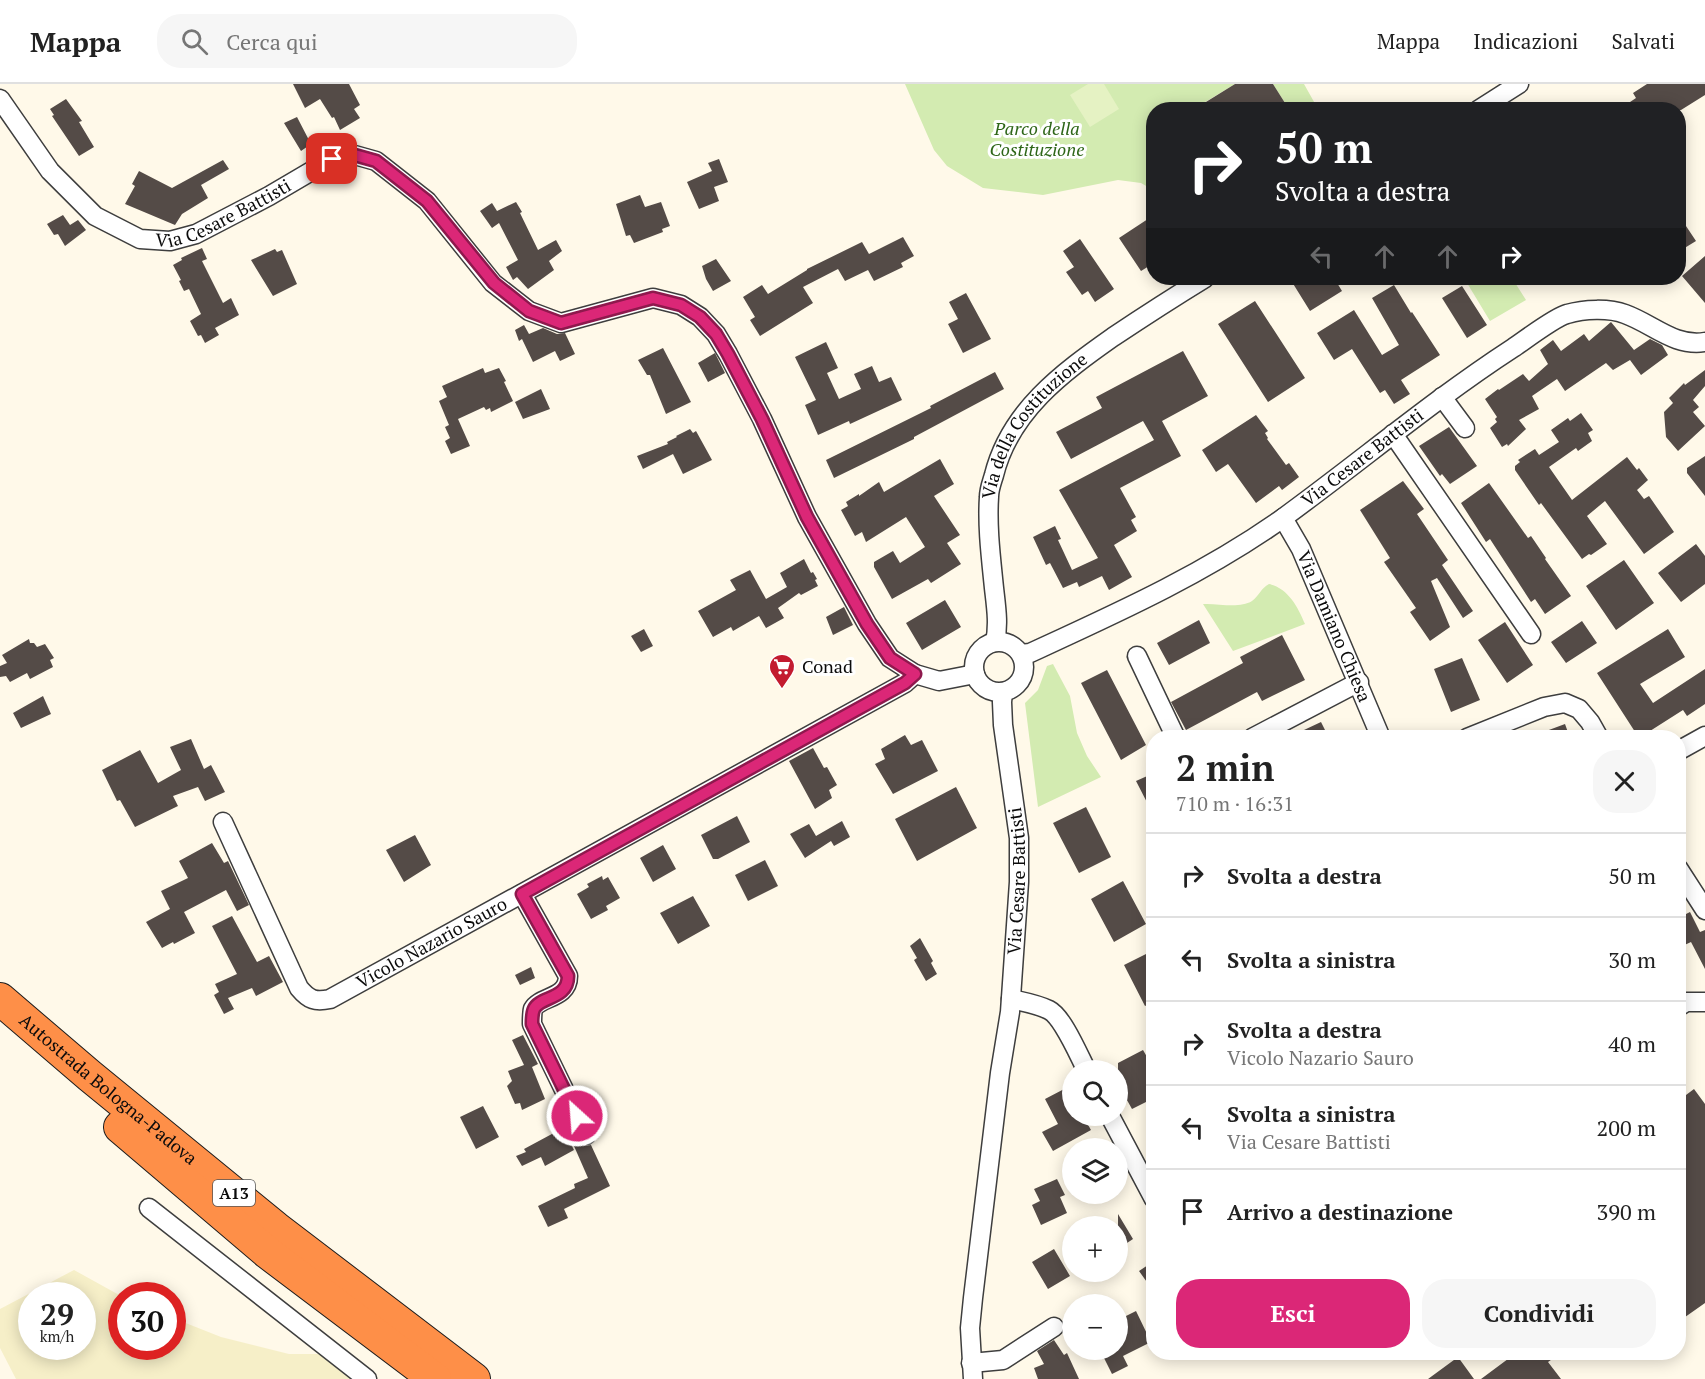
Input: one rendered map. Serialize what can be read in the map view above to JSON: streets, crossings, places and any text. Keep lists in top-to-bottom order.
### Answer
{
  "streets": {
    "highway": ["Autostrada Bologna-Padova", "A13"],
    "street": [
      "Via Cesare Battisti",
      "Via della Costituzione",
      "Via Damiano Chiesa",
      "Vicolo Nazario Sauro"
    ]
  },
  "crossings": [
    ["Via Cesare Battisti", "Via della Costituzione"],
    ["Via Cesare Battisti", "Via Damiano Chiesa"],
    ["Via Cesare Battisti", "Vicolo Nazario Sauro"]
  ],
  "parks": ["Parco della Costituzione"],
  "places": {
    "supermarket": ["Conad"]
  },
  "page": {
    "header": "Mappa",
    "search": "Cerca qui",
    "nav": ["Mappa", "Indicazioni", "Salvati"],
    "turn": ["50 m", "Svolta a destra"],
    "heading": ["2 min", "710 m · 16:31"],
    "list": [
      {
        "name": "Svolta a destra",
        "value": "50 m"
      },
      {
        "name": "Svolta a sinistra",
        "value": "30 m"
      },
      {
        "name": "Svolta a destra",
        "note": "Vicolo Nazario Sauro",
        "value": "40 m"
      },
      {
        "name": "Svolta a sinistra",
        "note": "Via Cesare Battisti",
        "value": "200 m"
      },
      {
        "name": "Arrivo a destinazione",
        "value": "390 m"
      }
    ],
    "map_buttons": ["+", "−"],
    "buttons": ["Esci", "Condividi"],
    "speed": "29 km/h",
    "limit": "30"
  }
}
